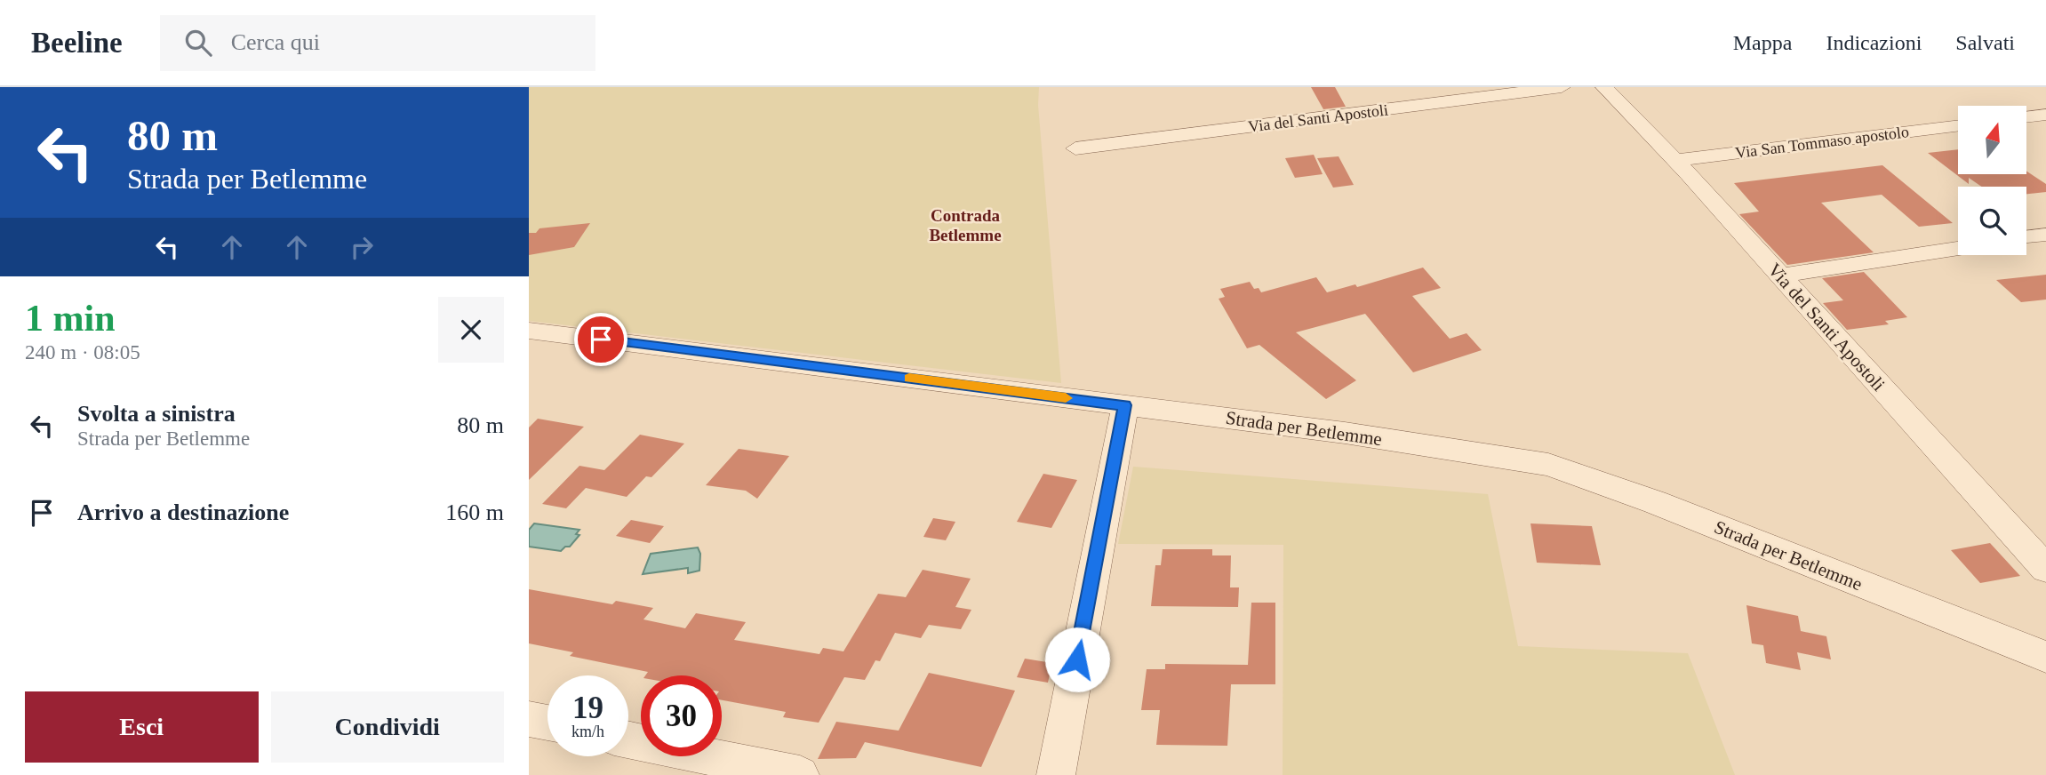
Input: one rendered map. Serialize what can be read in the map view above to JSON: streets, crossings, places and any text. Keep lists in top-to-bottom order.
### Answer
{
  "streets": {
    "street": ["Via del Santi Apostoli", "Via San Tommaso apostolo", "Strada per Betlemme"]
  },
  "crossings": [
    ["Via del Santi Apostoli", "Via San Tommaso apostolo"]
  ],
  "districts": ["Contrada Betlemme"],
  "north": "top",
  "page": {
    "header": "Beeline",
    "search": "Cerca qui",
    "nav": ["Mappa", "Indicazioni", "Salvati"],
    "turn": ["80 m", "Strada per Betlemme"],
    "heading": ["1 min", "240 m · 08:05"],
    "list": [
      {
        "name": "Svolta a sinistra",
        "note": "Strada per Betlemme",
        "value": "80 m"
      },
      {
        "name": "Arrivo a destinazione",
        "value": "160 m"
      }
    ],
    "speed": "19 km/h",
    "limit": "30",
    "buttons": ["Esci", "Condividi"]
  }
}
